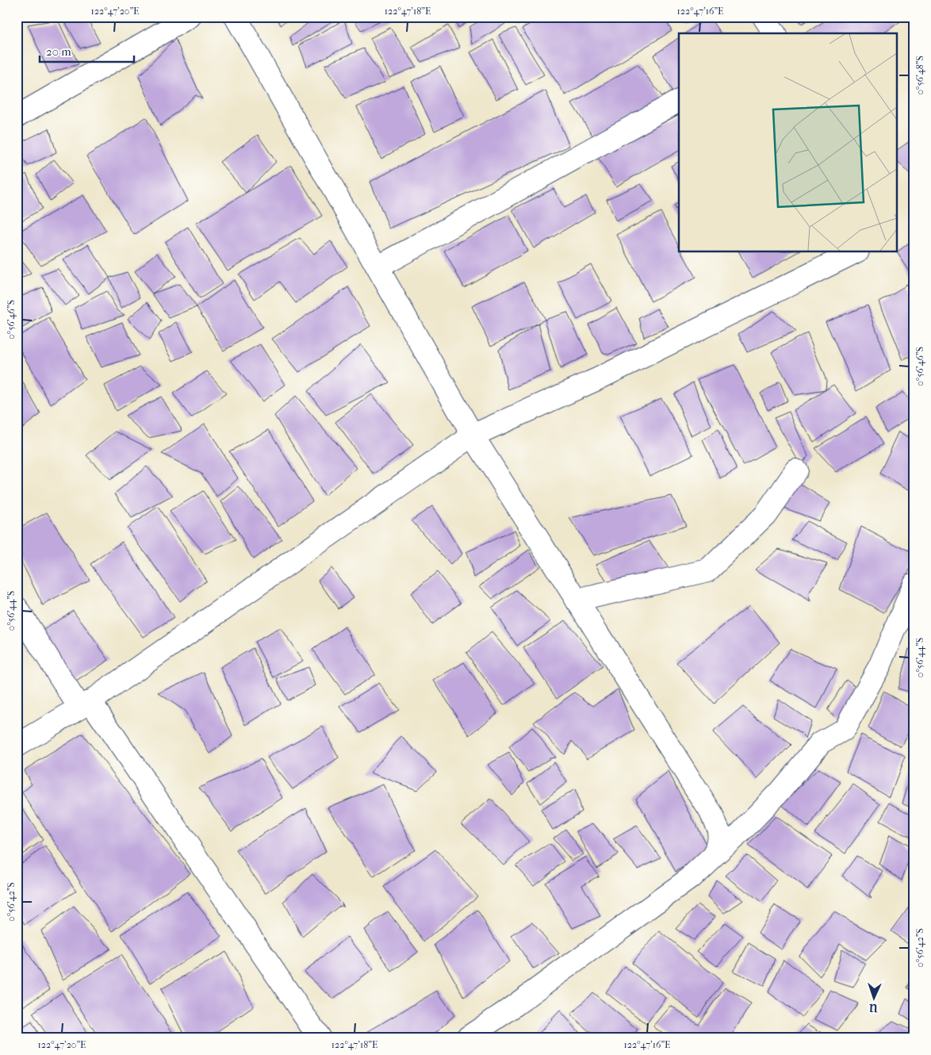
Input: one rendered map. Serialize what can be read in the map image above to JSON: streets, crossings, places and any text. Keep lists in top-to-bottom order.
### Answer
{
  "scale_bar": "20 m",
  "north": "bottom",
  "coordinates": [
    "122°47'20\"E",
    "122°47'18\"E",
    "122°47'16\"E",
    "0°56'48\"S",
    "0°56'46\"S",
    "0°56'44\"S",
    "0°56'42\"S"
  ]
}
